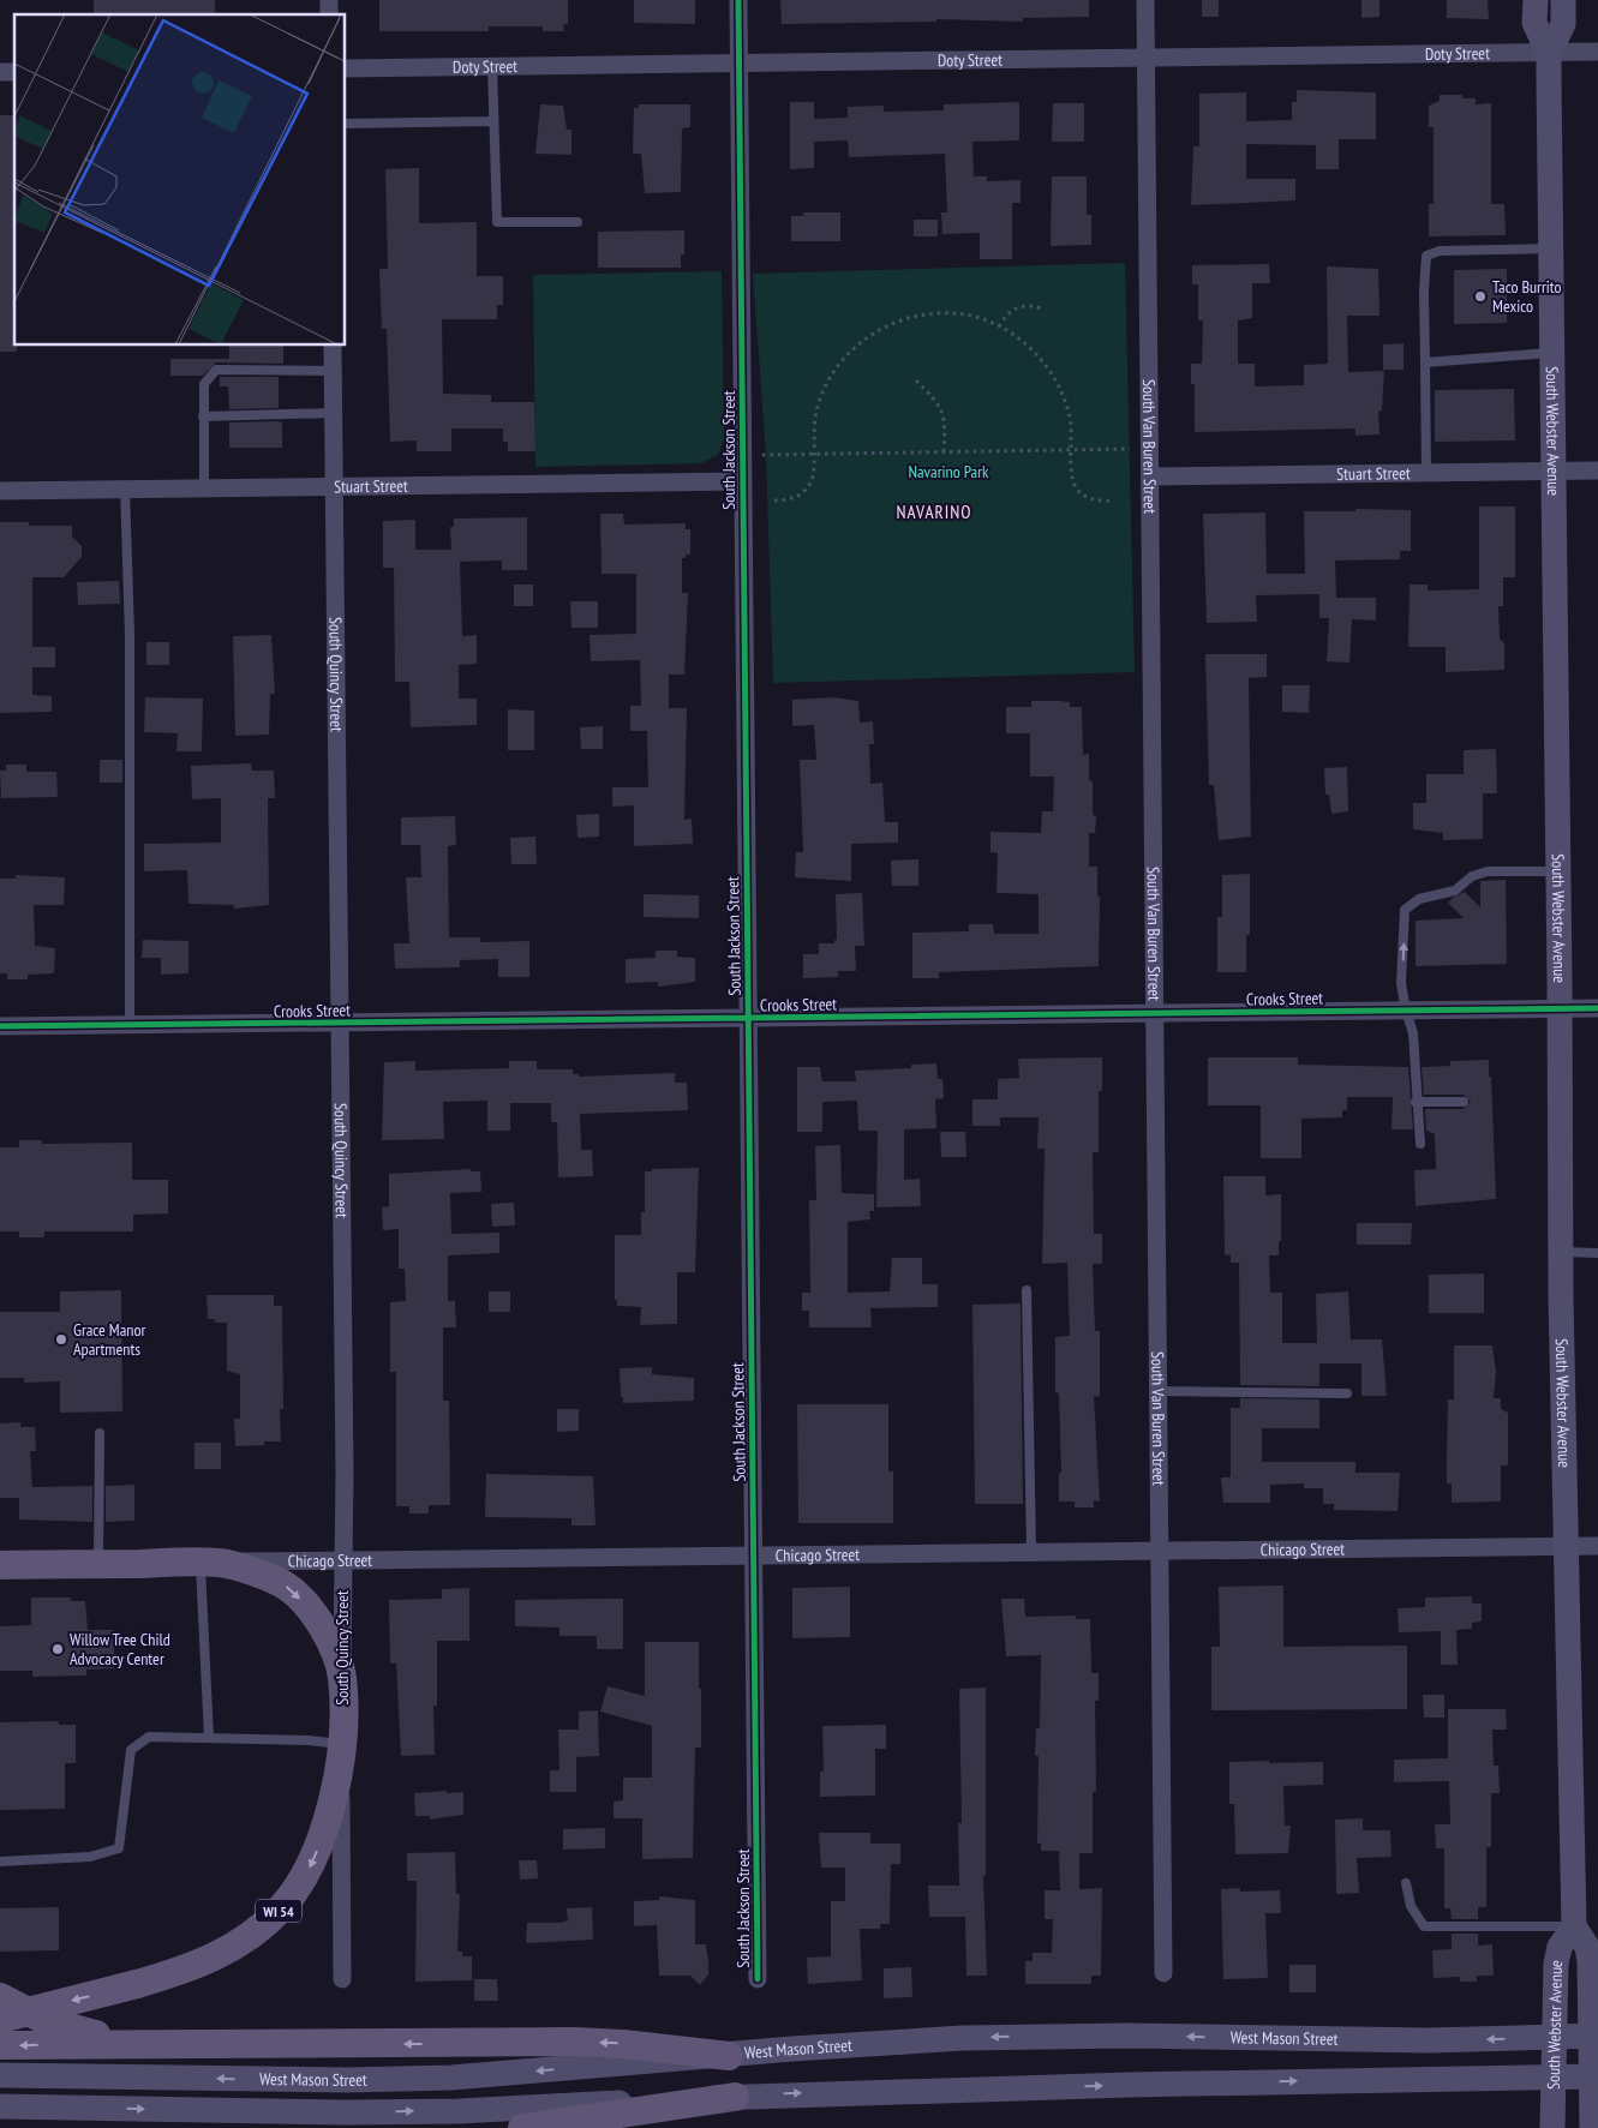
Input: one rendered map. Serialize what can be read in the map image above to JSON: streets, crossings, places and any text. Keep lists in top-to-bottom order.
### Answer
{
  "streets": {
    "main road": [
      "South Webster Avenue",
      "South Quincy Street",
      "Chicago Street",
      "WI 54",
      "West Mason Street"
    ],
    "street": [
      "Doty Street",
      "South Van Buren Street",
      "South Jackson Street",
      "Stuart Street",
      "Crooks Street"
    ]
  },
  "crossings": [
    ["Doty Street", "South Webster Avenue"],
    ["Doty Street", "South Van Buren Street"],
    ["Doty Street", "South Jackson Street"],
    ["South Webster Avenue", "Stuart Street"],
    ["South Webster Avenue", "Crooks Street"],
    ["South Webster Avenue", "Chicago Street"],
    ["South Webster Avenue", "West Mason Street"],
    ["South Van Buren Street", "Stuart Street"],
    ["South Van Buren Street", "Crooks Street"],
    ["South Van Buren Street", "Chicago Street"],
    ["South Jackson Street", "Stuart Street"],
    ["South Jackson Street", "Crooks Street"],
    ["South Jackson Street", "Chicago Street"],
    ["Stuart Street", "South Quincy Street"],
    ["South Quincy Street", "Crooks Street"],
    ["South Quincy Street", "Chicago Street"],
    ["South Quincy Street", "WI 54"],
    ["Chicago Street", "WI 54"]
  ],
  "districts": ["NAVARINO"],
  "parks": ["Navarino Park"],
  "places": ["Taco Burrito Mexico", "Grace Manor Apartments", "Willow Tree Child Advocacy Center"]
}
